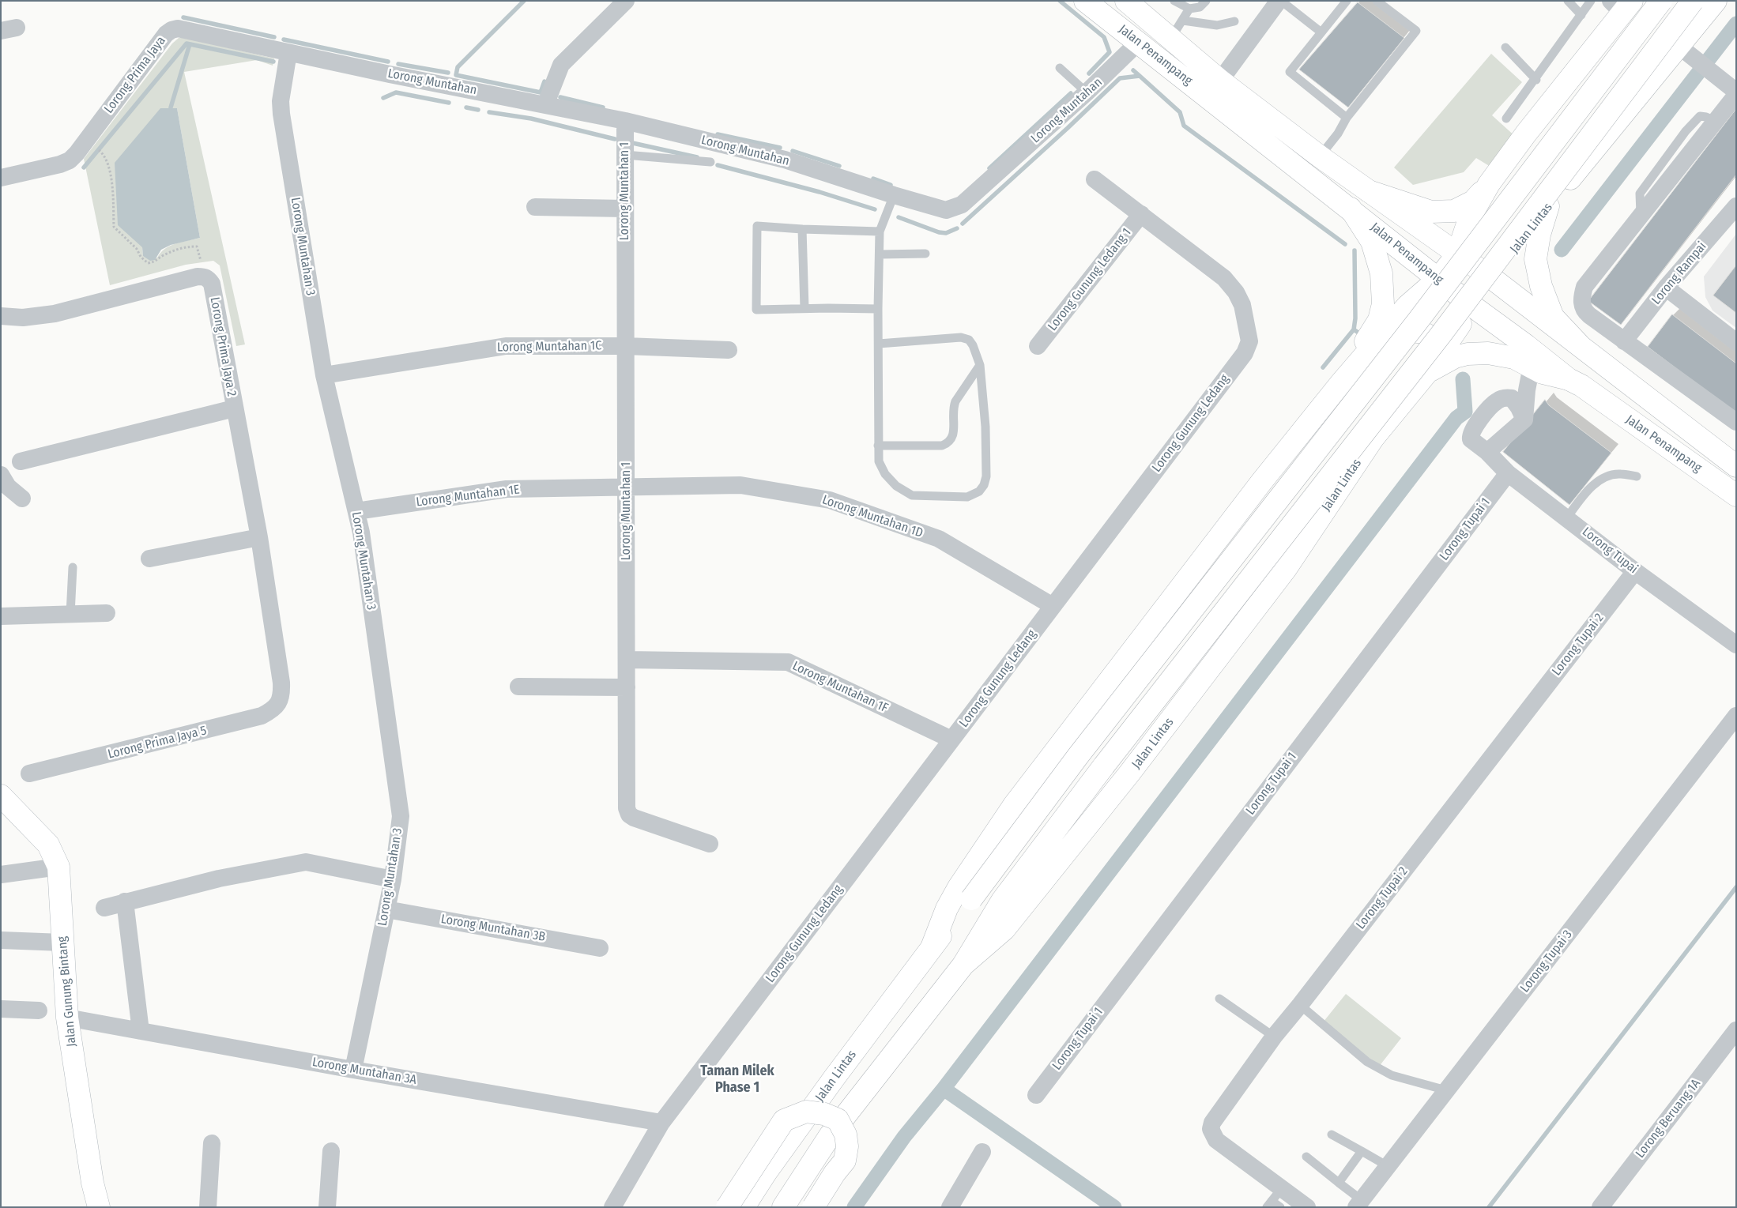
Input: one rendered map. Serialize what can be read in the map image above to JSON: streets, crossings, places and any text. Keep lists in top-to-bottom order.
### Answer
{
  "streets": {
    "main road": ["Jalan Penampang", "Jalan Lintas", "Jalan Gunung Bintang"],
    "street": [
      "Lorong Prima Jaya",
      "Lorong Muntahan",
      "Lorong Muntahan 1",
      "Lorong Muntahan 3",
      "Lorong Rampai",
      "Lorong Gunung Ledang 1",
      "Lorong Prima Jaya 2",
      "Lorong Muntahan 1C",
      "Lorong Gunung Ledang",
      "Lorong Muntahan 1E",
      "Lorong Muntahan 1D",
      "Lorong Tupai 1",
      "Lorong Tupai",
      "Lorong Tupai 2",
      "Lorong Muntahan 1F",
      "Lorong Prima Jaya 5",
      "Lorong Muntahan 3B",
      "Lorong Tupai 3",
      "Lorong Muntahan 3A",
      "Lorong Beruang 1A"
    ]
  },
  "crossings": [
    ["Jalan Penampang", "Lorong Muntahan"],
    ["Jalan Penampang", "Jalan Lintas"],
    ["Lorong Prima Jaya", "Lorong Muntahan"],
    ["Lorong Prima Jaya", "Lorong Muntahan 3"],
    ["Lorong Muntahan", "Lorong Muntahan 1"],
    ["Lorong Muntahan", "Lorong Muntahan 3"],
    ["Lorong Muntahan 1", "Lorong Muntahan 1C"],
    ["Lorong Muntahan 1", "Lorong Muntahan 1E"],
    ["Lorong Muntahan 1", "Lorong Muntahan 1D"],
    ["Lorong Muntahan 1", "Lorong Muntahan 1F"],
    ["Lorong Muntahan 3", "Lorong Muntahan 1C"],
    ["Lorong Muntahan 3", "Lorong Muntahan 1E"],
    ["Lorong Muntahan 3", "Lorong Muntahan 3B"],
    ["Lorong Muntahan 3", "Lorong Muntahan 3A"],
    ["Lorong Gunung Ledang 1", "Lorong Gunung Ledang"],
    ["Lorong Gunung Ledang", "Lorong Muntahan 1D"],
    ["Lorong Gunung Ledang", "Lorong Muntahan 1F"],
    ["Lorong Gunung Ledang", "Lorong Muntahan 3A"],
    ["Lorong Muntahan 1E", "Lorong Muntahan 1D"],
    ["Lorong Tupai 1", "Lorong Tupai"],
    ["Lorong Tupai", "Lorong Tupai 2"],
    ["Jalan Gunung Bintang", "Lorong Muntahan 3A"]
  ],
  "districts": ["Taman Milek Phase 1"]
}
